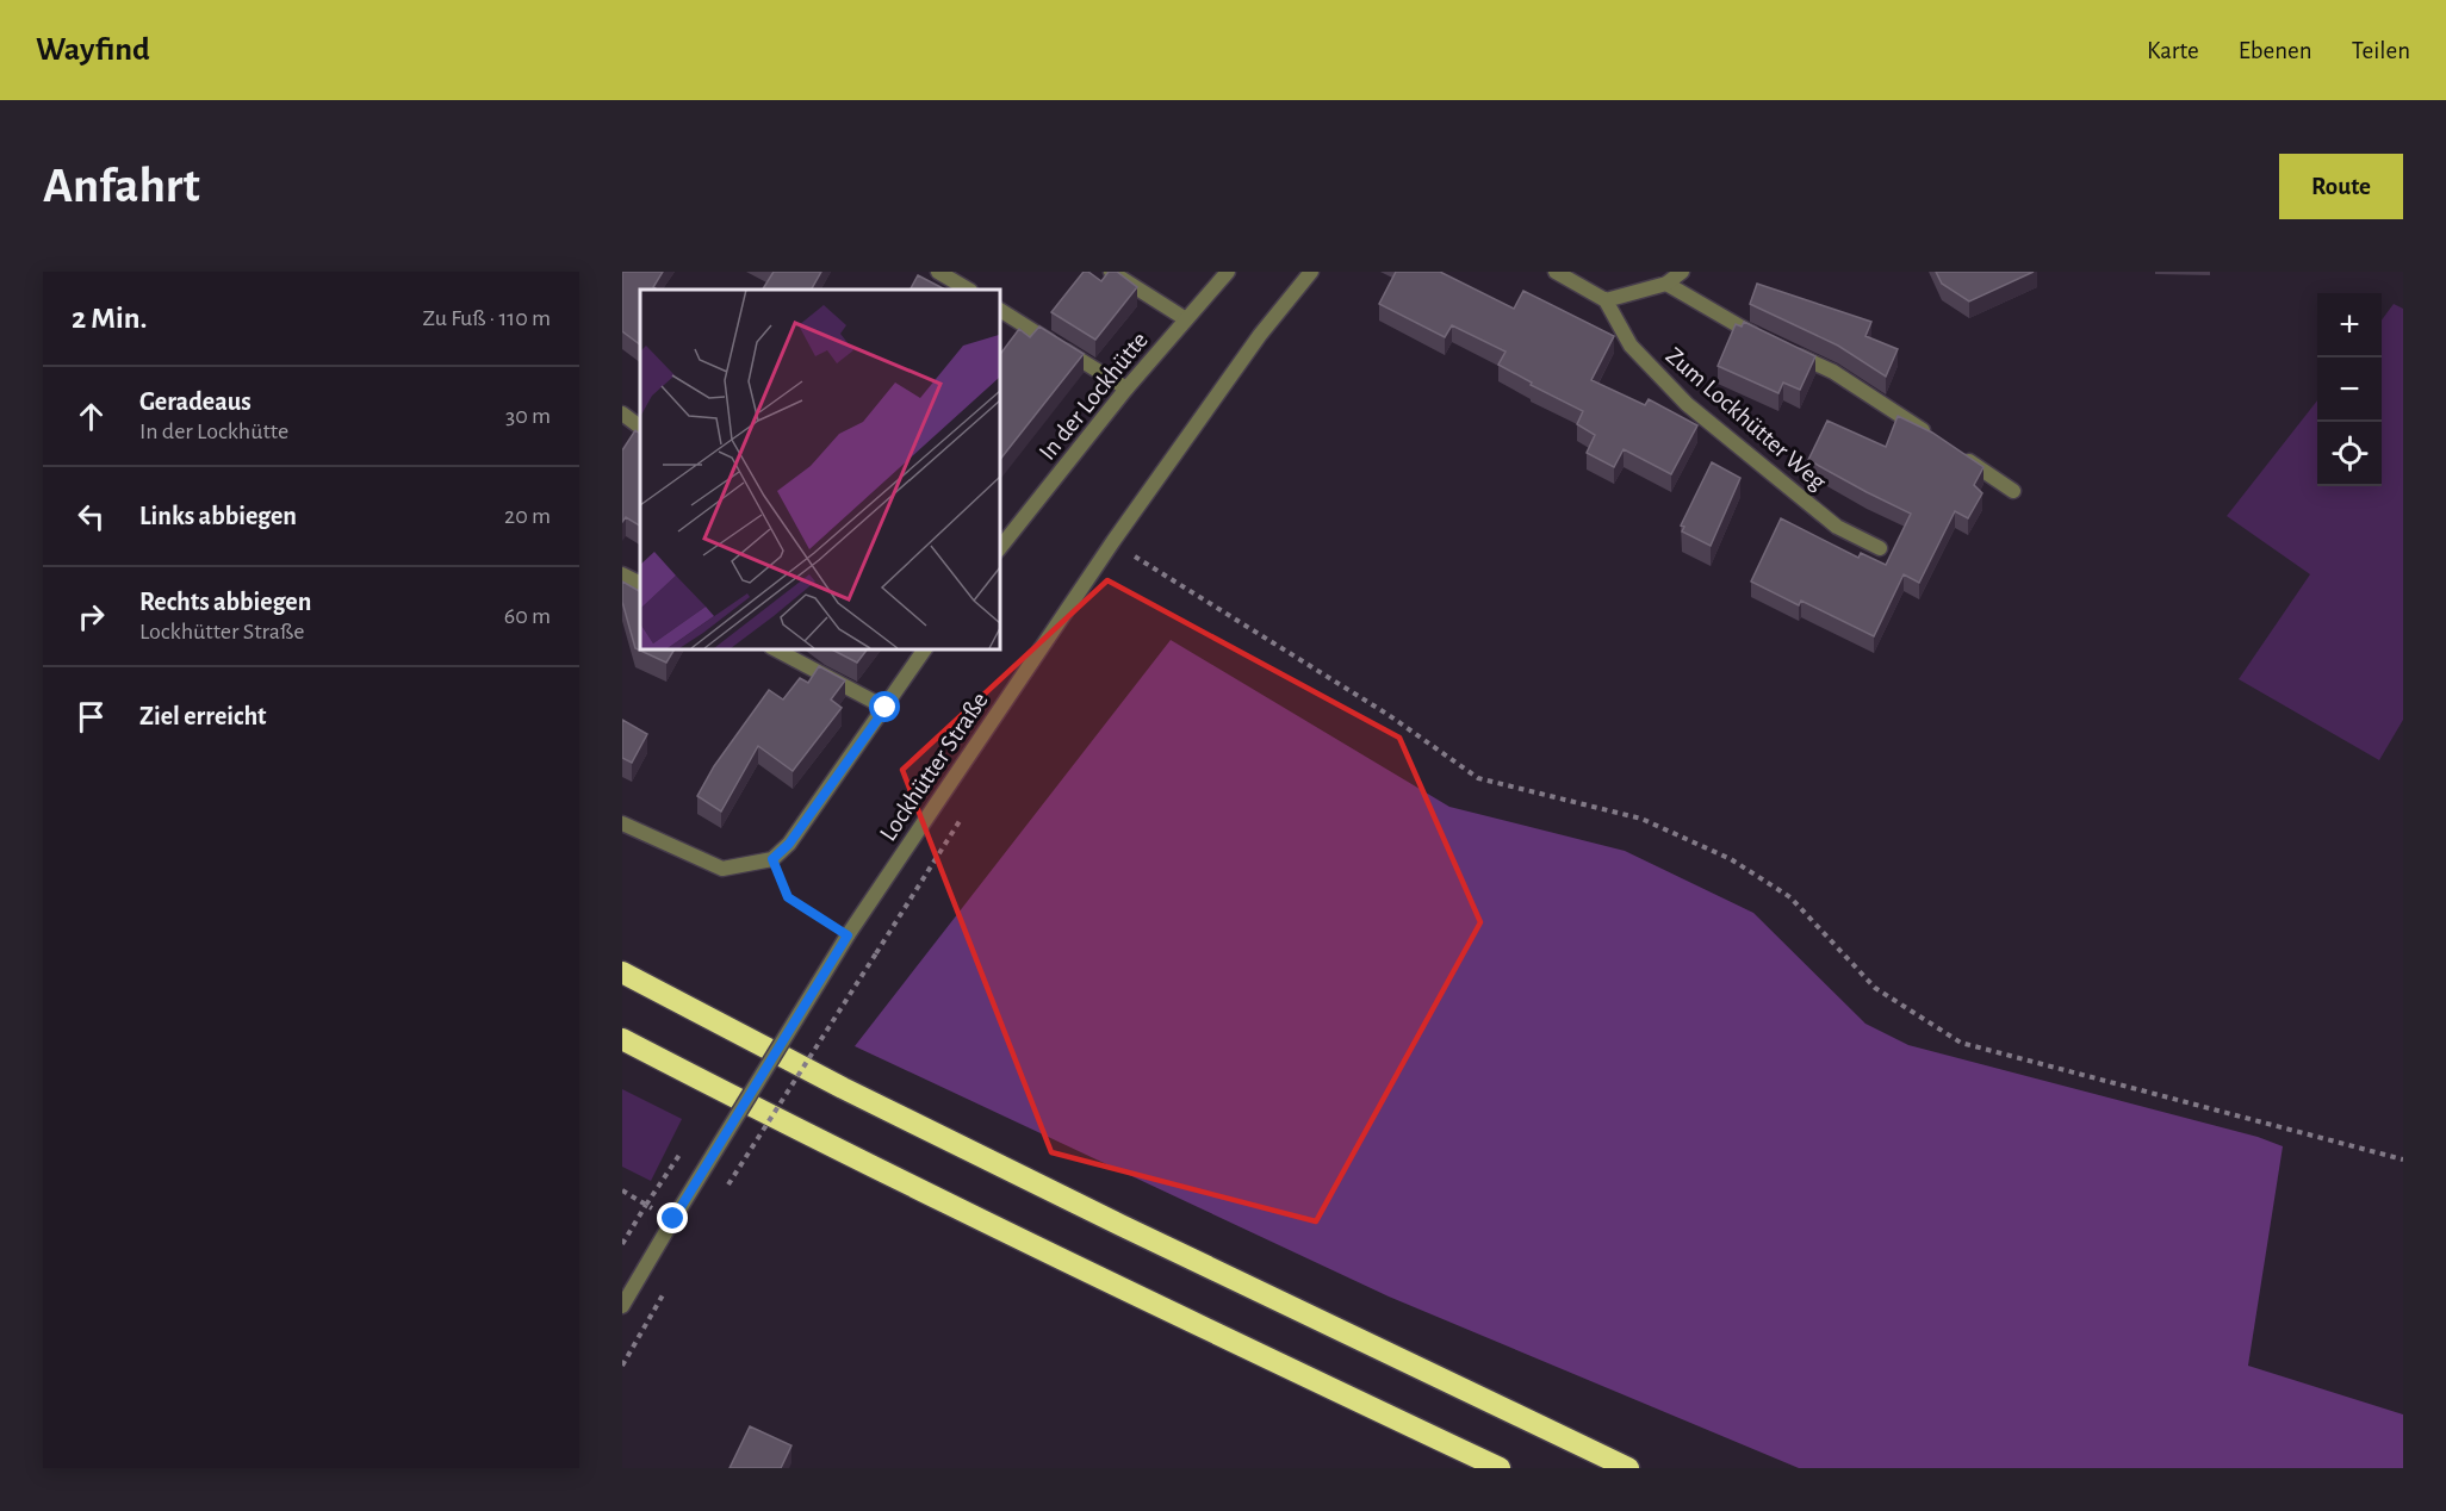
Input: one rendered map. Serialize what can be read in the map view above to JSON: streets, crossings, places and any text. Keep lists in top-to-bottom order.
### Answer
{
  "streets": {
    "street": ["In der Lockhütte", "Zum Lockhütter Weg", "Lockhütter Straße"]
  },
  "page": {
    "header": "Wayfind",
    "nav": ["Karte", "Ebenen", "Teilen"],
    "buttons": "Route",
    "title": "Anfahrt",
    "heading": ["2 Min.", "Zu Fuß · 110 m"],
    "map_buttons": ["+", "−"],
    "list": [
      ["Geradeaus", "In der Lockhütte", "30 m"],
      ["Links abbiegen", "20 m"],
      ["Rechts abbiegen", "Lockhütter Straße", "60 m"],
      "Ziel erreicht"
    ]
  }
}
